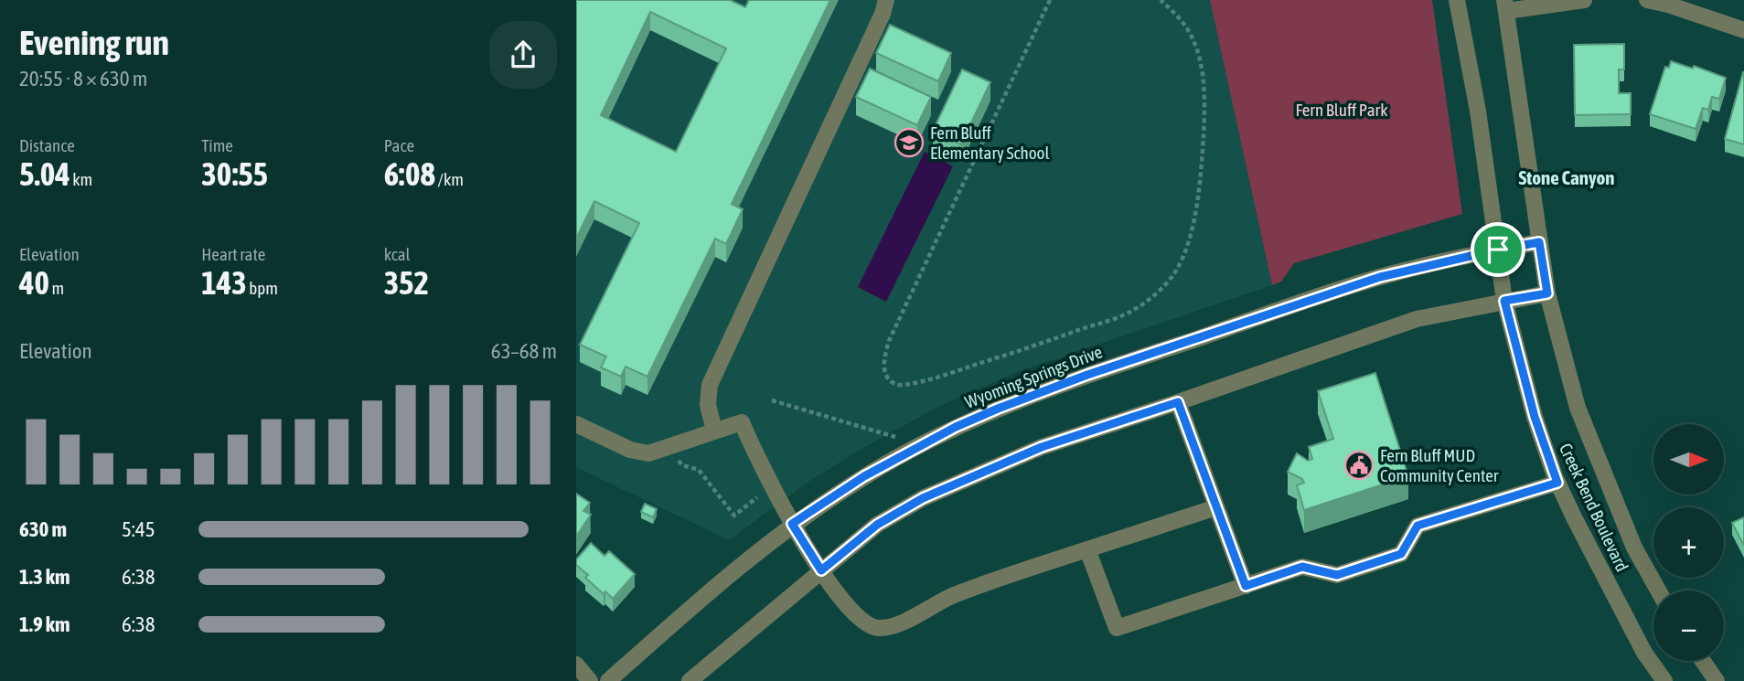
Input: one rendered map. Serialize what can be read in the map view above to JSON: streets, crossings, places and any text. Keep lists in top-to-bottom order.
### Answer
{
  "streets": {
    "street": ["Wyoming Springs Drive", "Creek Bend Boulevard"]
  },
  "crossings": [
    ["Wyoming Springs Drive", "Creek Bend Boulevard"]
  ],
  "districts": ["Stone Canyon"],
  "parks": ["Fern Bluff Park"],
  "places": {
    "school or university": ["Fern Bluff Elementary School"],
    "public building": ["Fern Bluff MUD Community Center"]
  },
  "north": "right",
  "page": {
    "heading": ["Evening run", "20:55 · 8 × 630 m"],
    "stats": [
      ["Distance", "5.04 km"],
      ["Time", "30:55"],
      ["Pace", "6:08 /km"],
      ["Elevation", "40 m"],
      ["Heart rate", "143 bpm"],
      ["kcal", "352"]
    ],
    "chart": ["Elevation", "63–68 m"],
    "map_buttons": ["+", "−"],
    "list": [
      {
        "name": "630 m",
        "note": "5:45"
      },
      {
        "name": "1.3 km",
        "note": "6:38"
      },
      {
        "name": "1.9 km",
        "note": "6:38"
      }
    ]
  }
}
